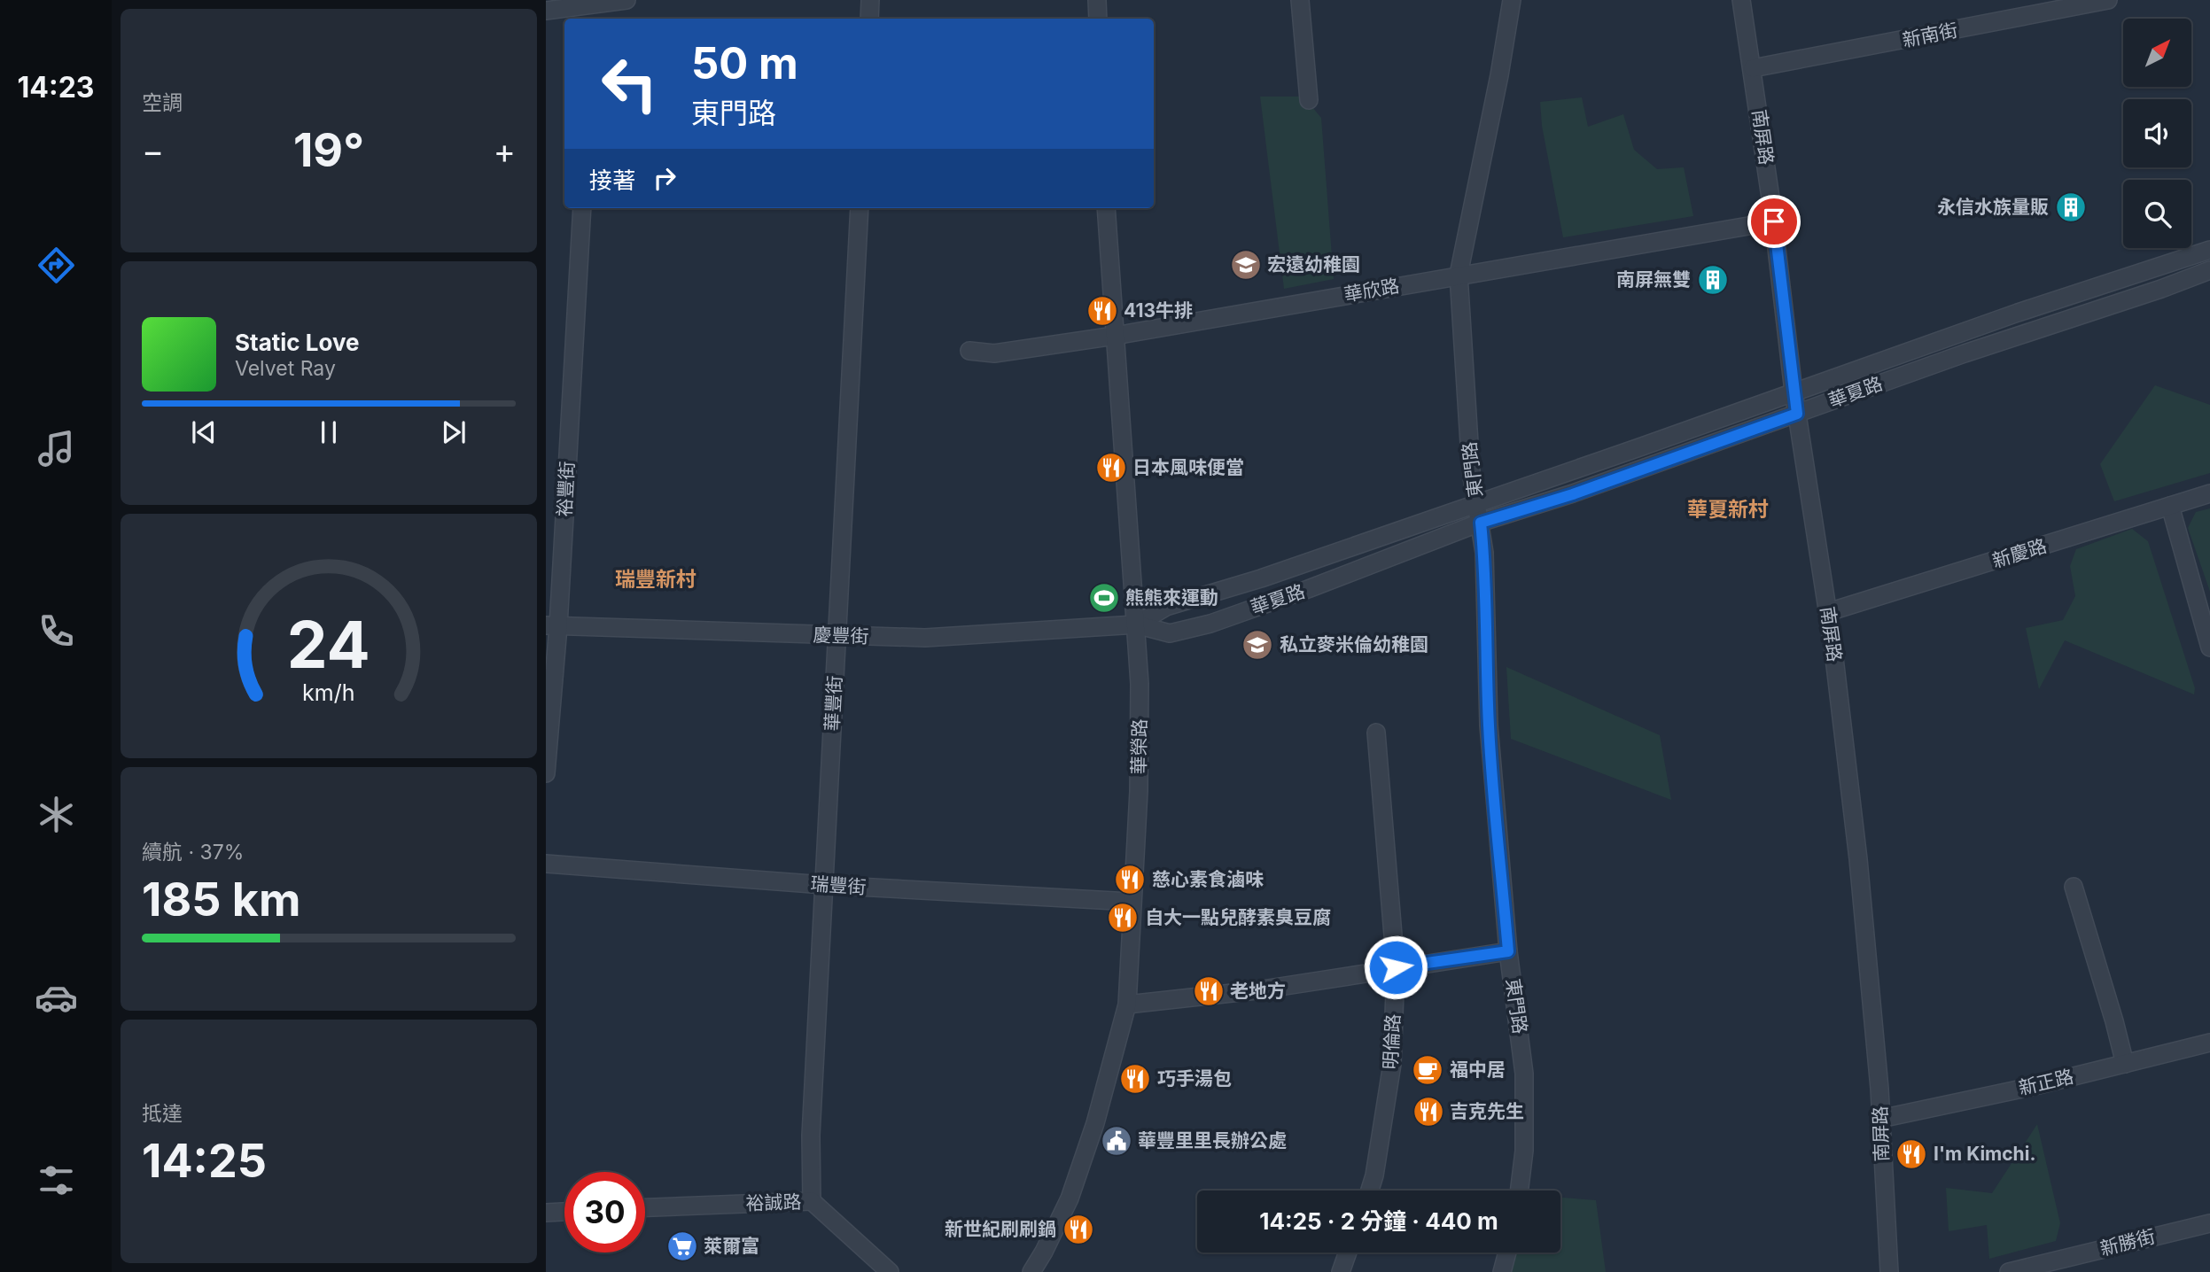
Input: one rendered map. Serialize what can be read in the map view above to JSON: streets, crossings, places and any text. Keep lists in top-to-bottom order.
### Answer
{
  "streets": {
    "street": [
      "新南街",
      "南屏路",
      "華欣路",
      "華夏路",
      "東門路",
      "裕豐街",
      "新慶路",
      "慶豐街",
      "華豐街",
      "華榮路",
      "瑞豐街",
      "明倫路",
      "新正路",
      "裕誠路",
      "新勝街"
    ]
  },
  "crossings": [
    ["新南街", "南屏路"],
    ["南屏路", "華欣路"],
    ["南屏路", "華夏路"],
    ["南屏路", "新慶路"],
    ["南屏路", "新正路"],
    ["華欣路", "東門路"],
    ["華欣路", "華榮路"],
    ["華夏路", "東門路"],
    ["華夏路", "慶豐街"],
    ["華夏路", "華榮路"],
    ["裕豐街", "慶豐街"],
    ["慶豐街", "華豐街"],
    ["慶豐街", "華榮路"],
    ["華豐街", "瑞豐街"],
    ["華豐街", "裕誠路"],
    ["華榮路", "瑞豐街"]
  ],
  "districts": ["華夏新村", "瑞豐新村"],
  "places": {
    "building": ["永信水族量販", "南屏無雙"],
    "school or university": ["宏遠幼稚園", "私立麥米倫幼稚園"],
    "restaurant": [
      "413牛排",
      "日本風味便當",
      "慈心素食滷味",
      "自大一點兒酵素臭豆腐",
      "老地方",
      "巧手湯包",
      "吉克先生",
      "I'm Kimchi.",
      "新世紀刷刷鍋"
    ],
    "sports": ["熊熊來運動"],
    "cafe": ["福中居"],
    "public building": ["華豐里里長辦公處"],
    "supermarket": ["萊爾富"]
  },
  "north": "top right",
  "page": {
    "tabs": "14:23",
    "tile": [
      "空調",
      ["續航 · 37%", "185 km"],
      ["抵達", "14:25"]
    ],
    "turn": ["50 m", "東門路"],
    "heat": ["−", "19°", "+"],
    "then": "接著",
    "song": ["Static Love", "Velvet Ray"],
    "limit": "30",
    "trip": "14:25 · 2 分鐘 · 440 m",
    "gauge": ["24", "km/h"]
  }
}
